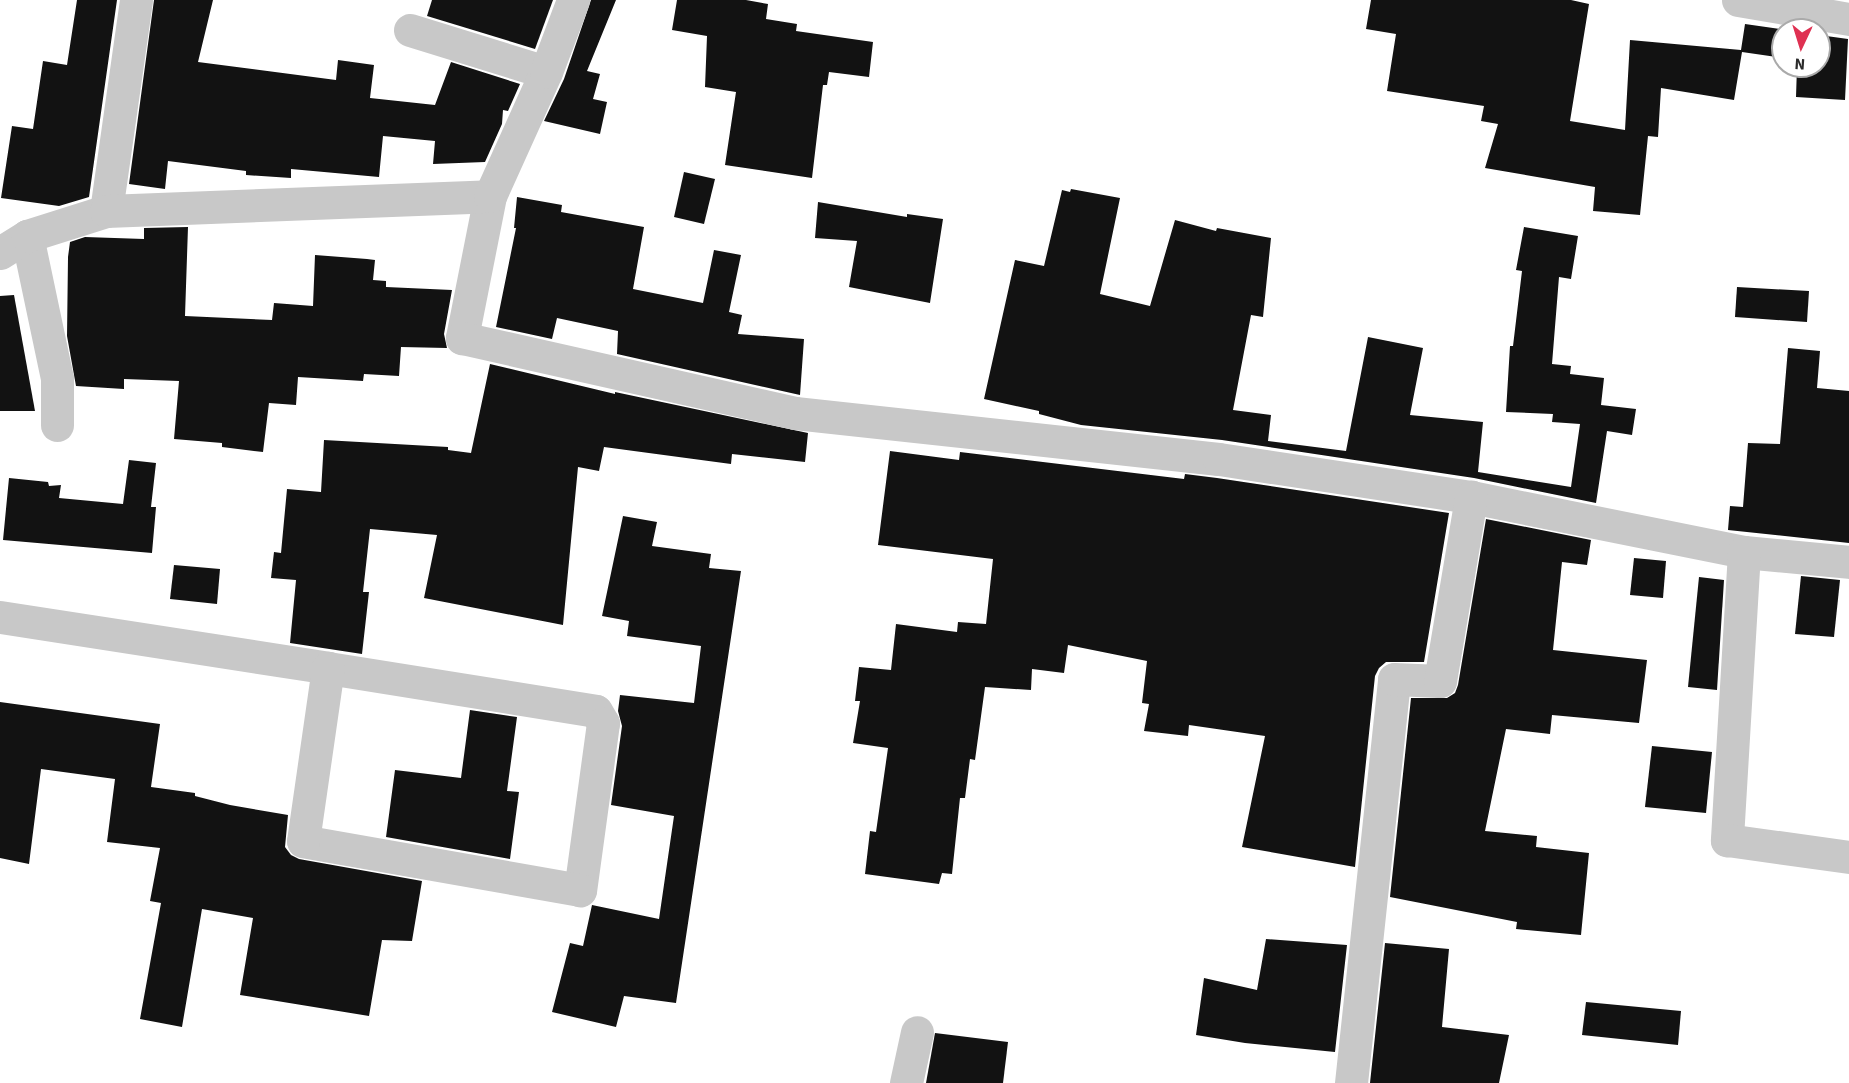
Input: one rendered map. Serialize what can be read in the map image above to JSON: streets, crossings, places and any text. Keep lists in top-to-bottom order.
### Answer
{
  "north": "bottom"
}
